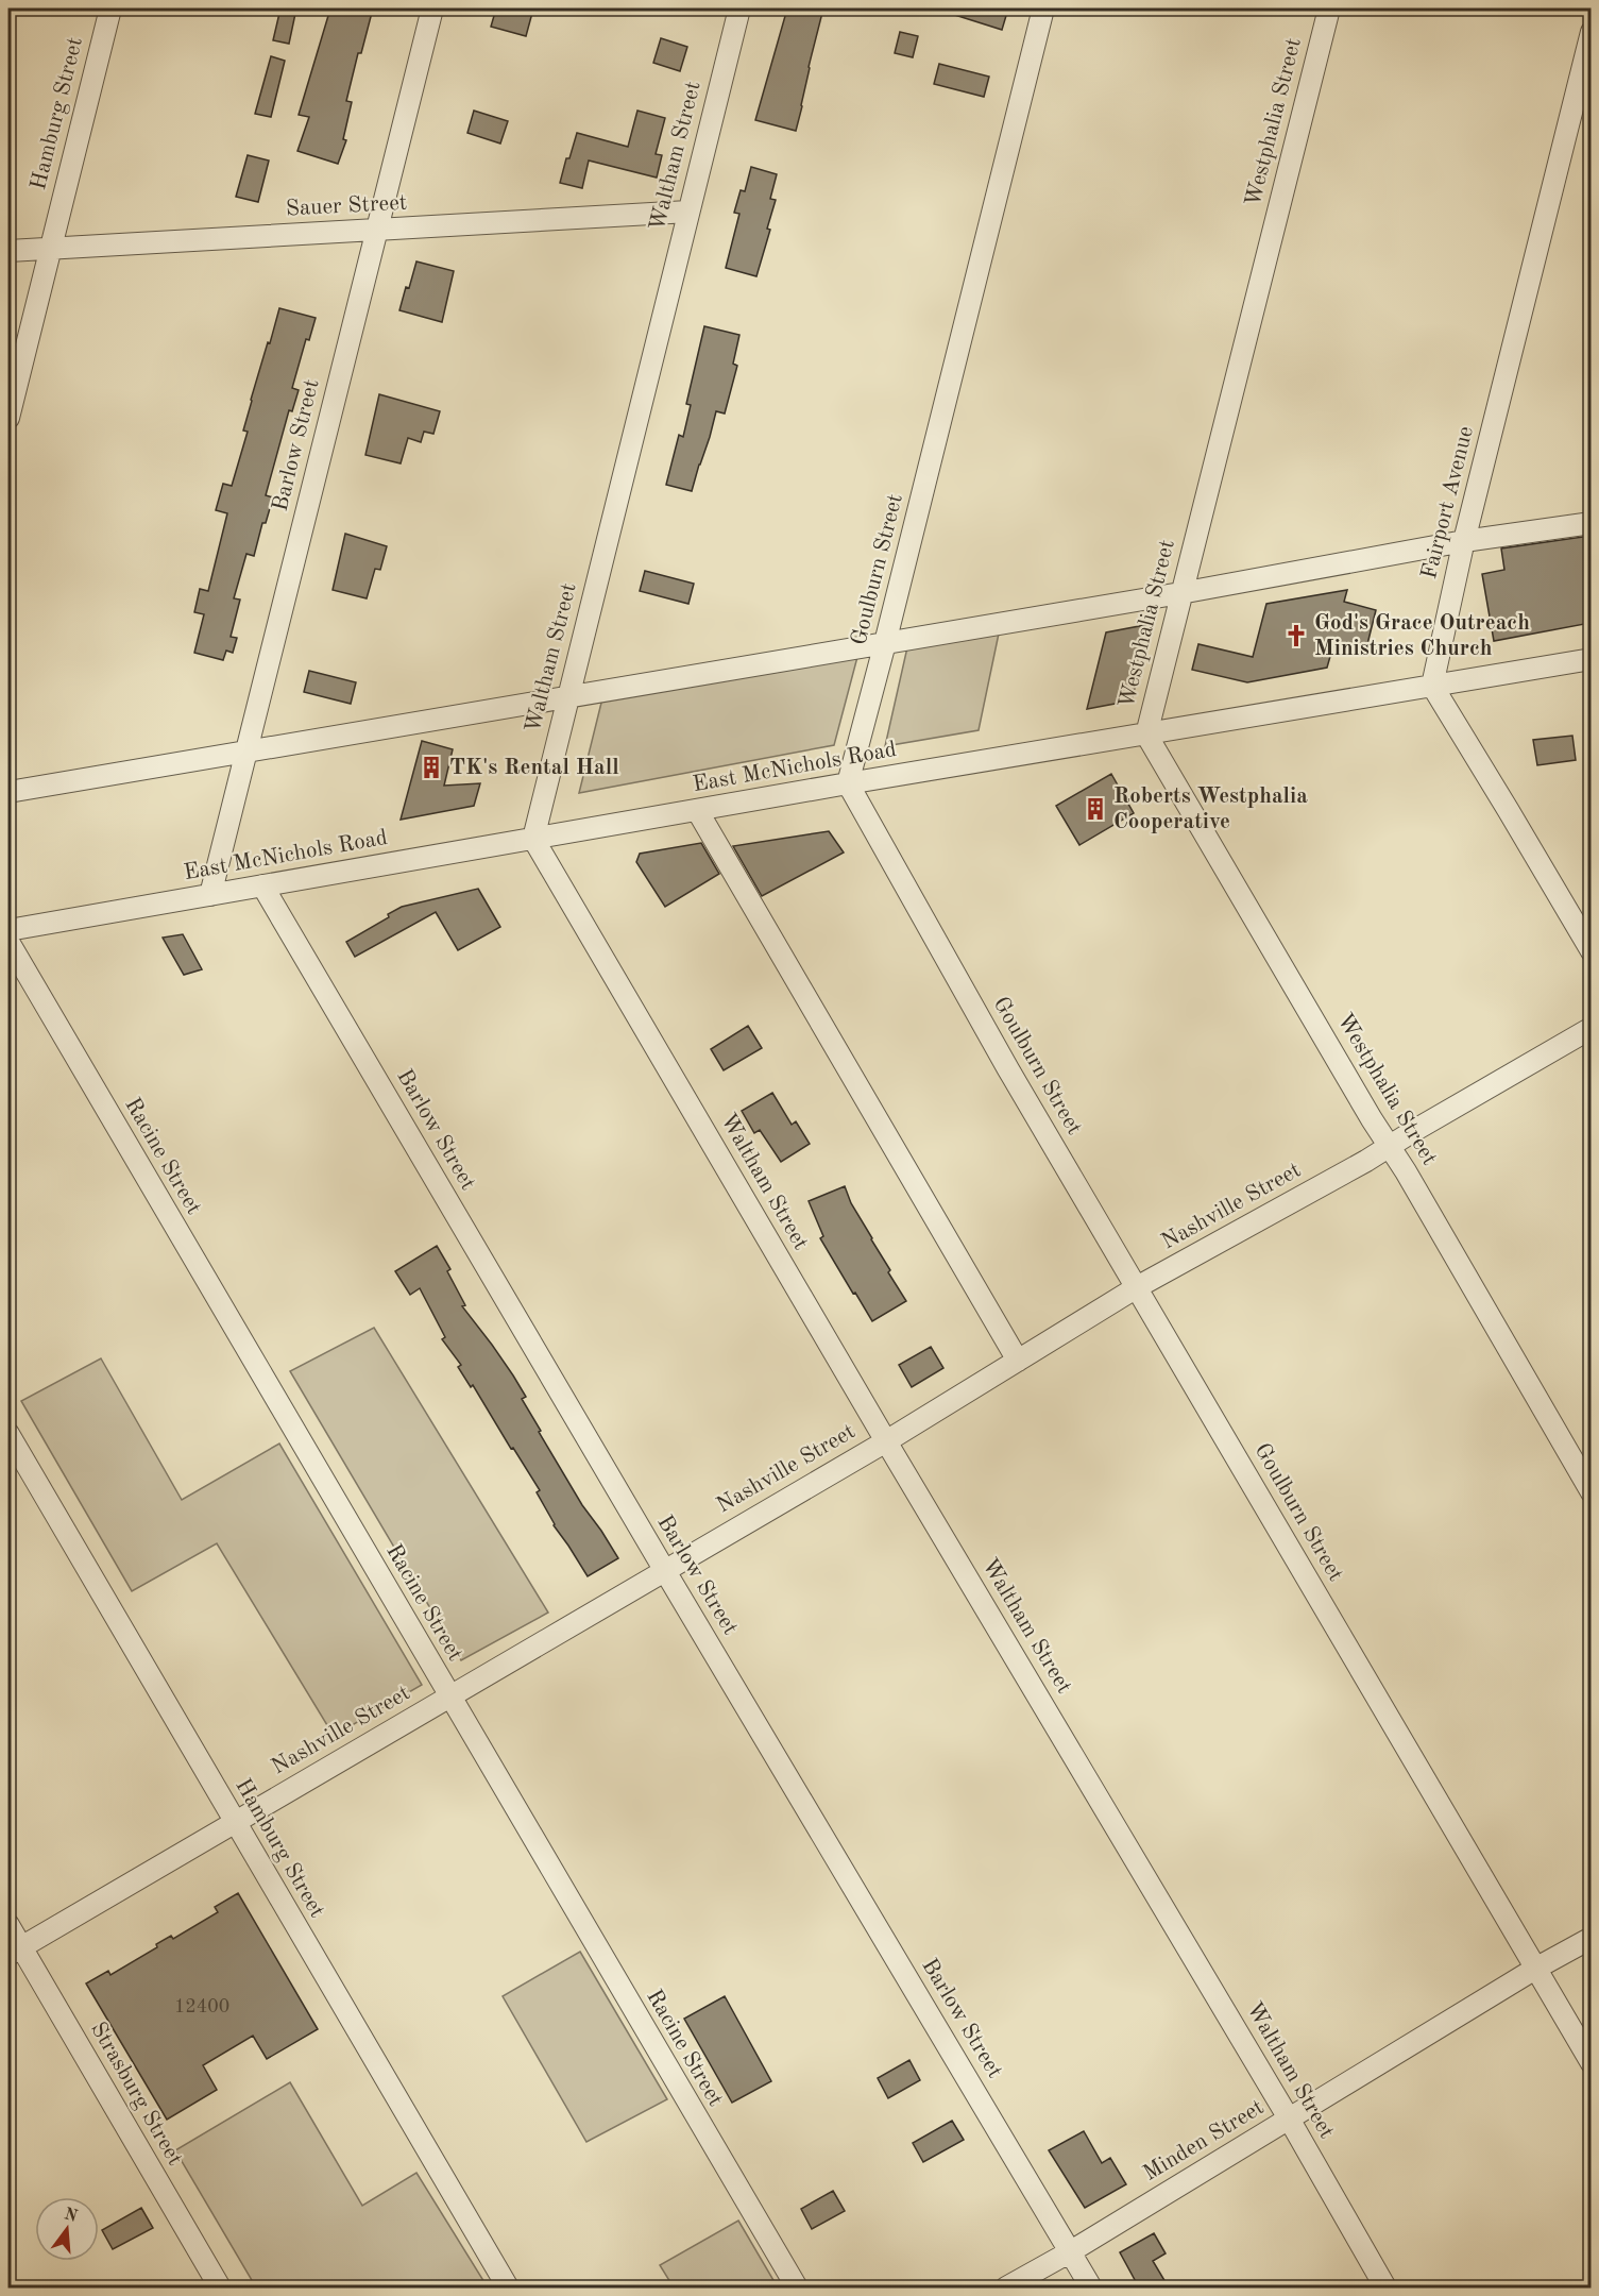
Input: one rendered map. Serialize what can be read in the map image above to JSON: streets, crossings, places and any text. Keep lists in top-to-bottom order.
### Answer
{
  "streets": {
    "street": [
      "Hamburg Street",
      "Westphalia Street",
      "Waltham Street",
      "Sauer Street",
      "Barlow Street",
      "Fairport Avenue",
      "Goulburn Street",
      "East McNichols Road",
      "Racine Street",
      "Nashville Street",
      "Strasburg Street",
      "Minden Street"
    ]
  },
  "crossings": [
    ["Hamburg Street", "Sauer Street"],
    ["Hamburg Street", "Nashville Street"],
    ["Westphalia Street", "East McNichols Road"],
    ["Westphalia Street", "Nashville Street"],
    ["Waltham Street", "Sauer Street"],
    ["Waltham Street", "East McNichols Road"],
    ["Waltham Street", "Nashville Street"],
    ["Waltham Street", "Minden Street"],
    ["Sauer Street", "Barlow Street"],
    ["Barlow Street", "East McNichols Road"],
    ["Barlow Street", "Nashville Street"],
    ["Barlow Street", "Minden Street"],
    ["Fairport Avenue", "East McNichols Road"],
    ["Goulburn Street", "East McNichols Road"],
    ["Goulburn Street", "Nashville Street"],
    ["Goulburn Street", "Minden Street"],
    ["Racine Street", "Nashville Street"],
    ["Nashville Street", "Strasburg Street"]
  ],
  "places": {
    "church": ["God's Grace Outreach Ministries Church"],
    "building": ["TK's Rental Hall", "Roberts Westphalia Cooperative"]
  },
  "house_numbers": ["12400"],
  "north": "top"
}
